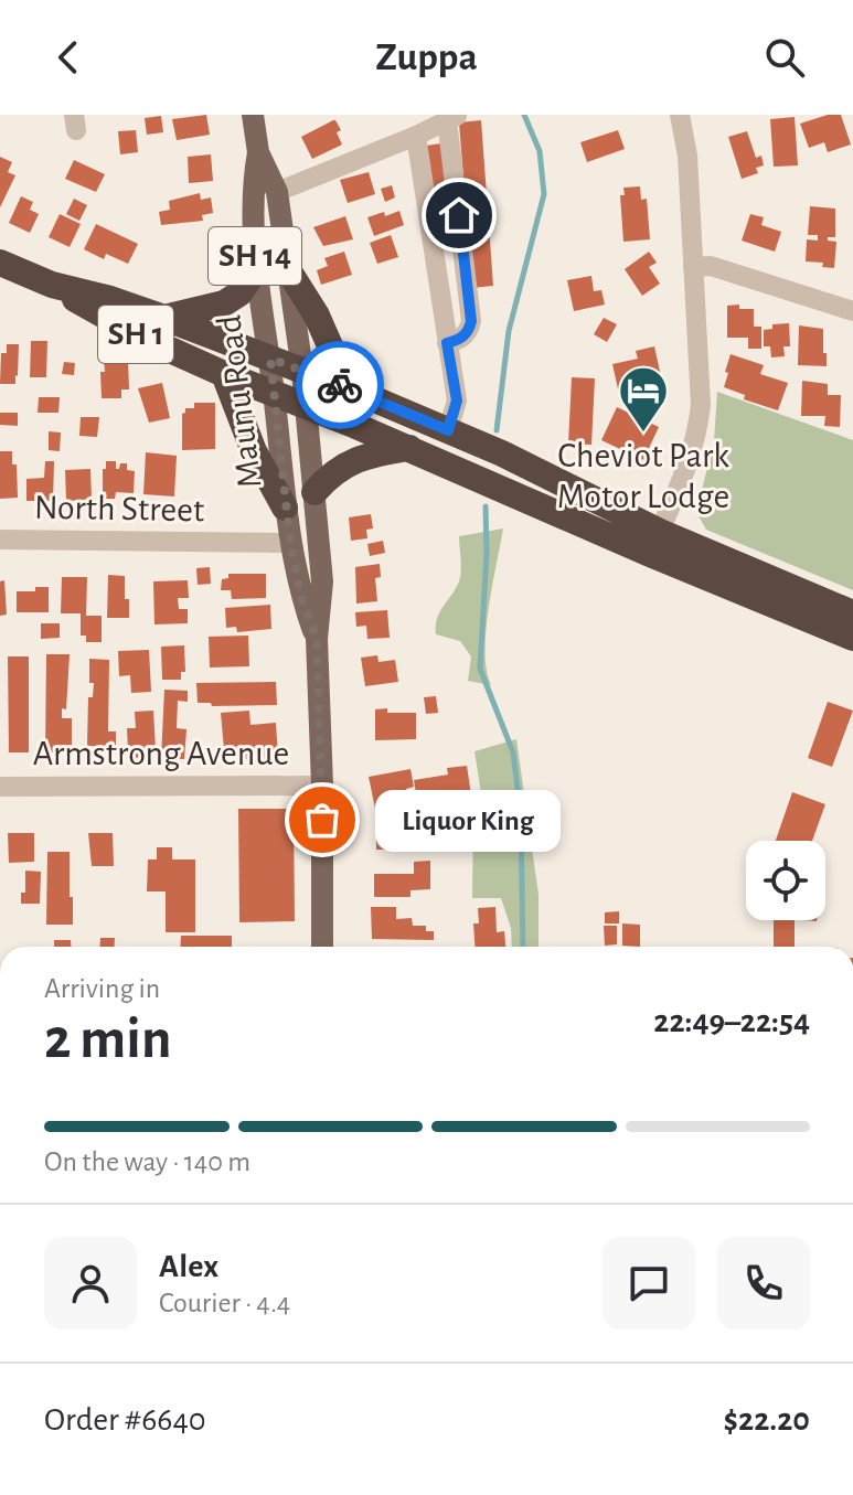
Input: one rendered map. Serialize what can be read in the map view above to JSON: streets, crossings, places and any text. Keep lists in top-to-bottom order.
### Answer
{
  "streets": {
    "highway": ["SH 1"],
    "main road": ["SH 14", "Maunu Road"],
    "street": ["North Street", "Armstrong Avenue"]
  },
  "crossings": [
    ["SH 1", "Maunu Road"],
    ["Maunu Road", "North Street"],
    ["Maunu Road", "Armstrong Avenue"]
  ],
  "places": {
    "hotel": ["Cheviot Park Motor Lodge"],
    "other": ["Liquor King"]
  },
  "page": {
    "header": "Zuppa",
    "bubble": "Liquor King",
    "heading": ["2 min", "Arriving in", "22:49–22:54"],
    "panel": [
      "Alex",
      "Courier · 4.4",
      "Order #6640",
      "$22.20"
    ],
    "bar": "On the way · 140 m"
  }
}
